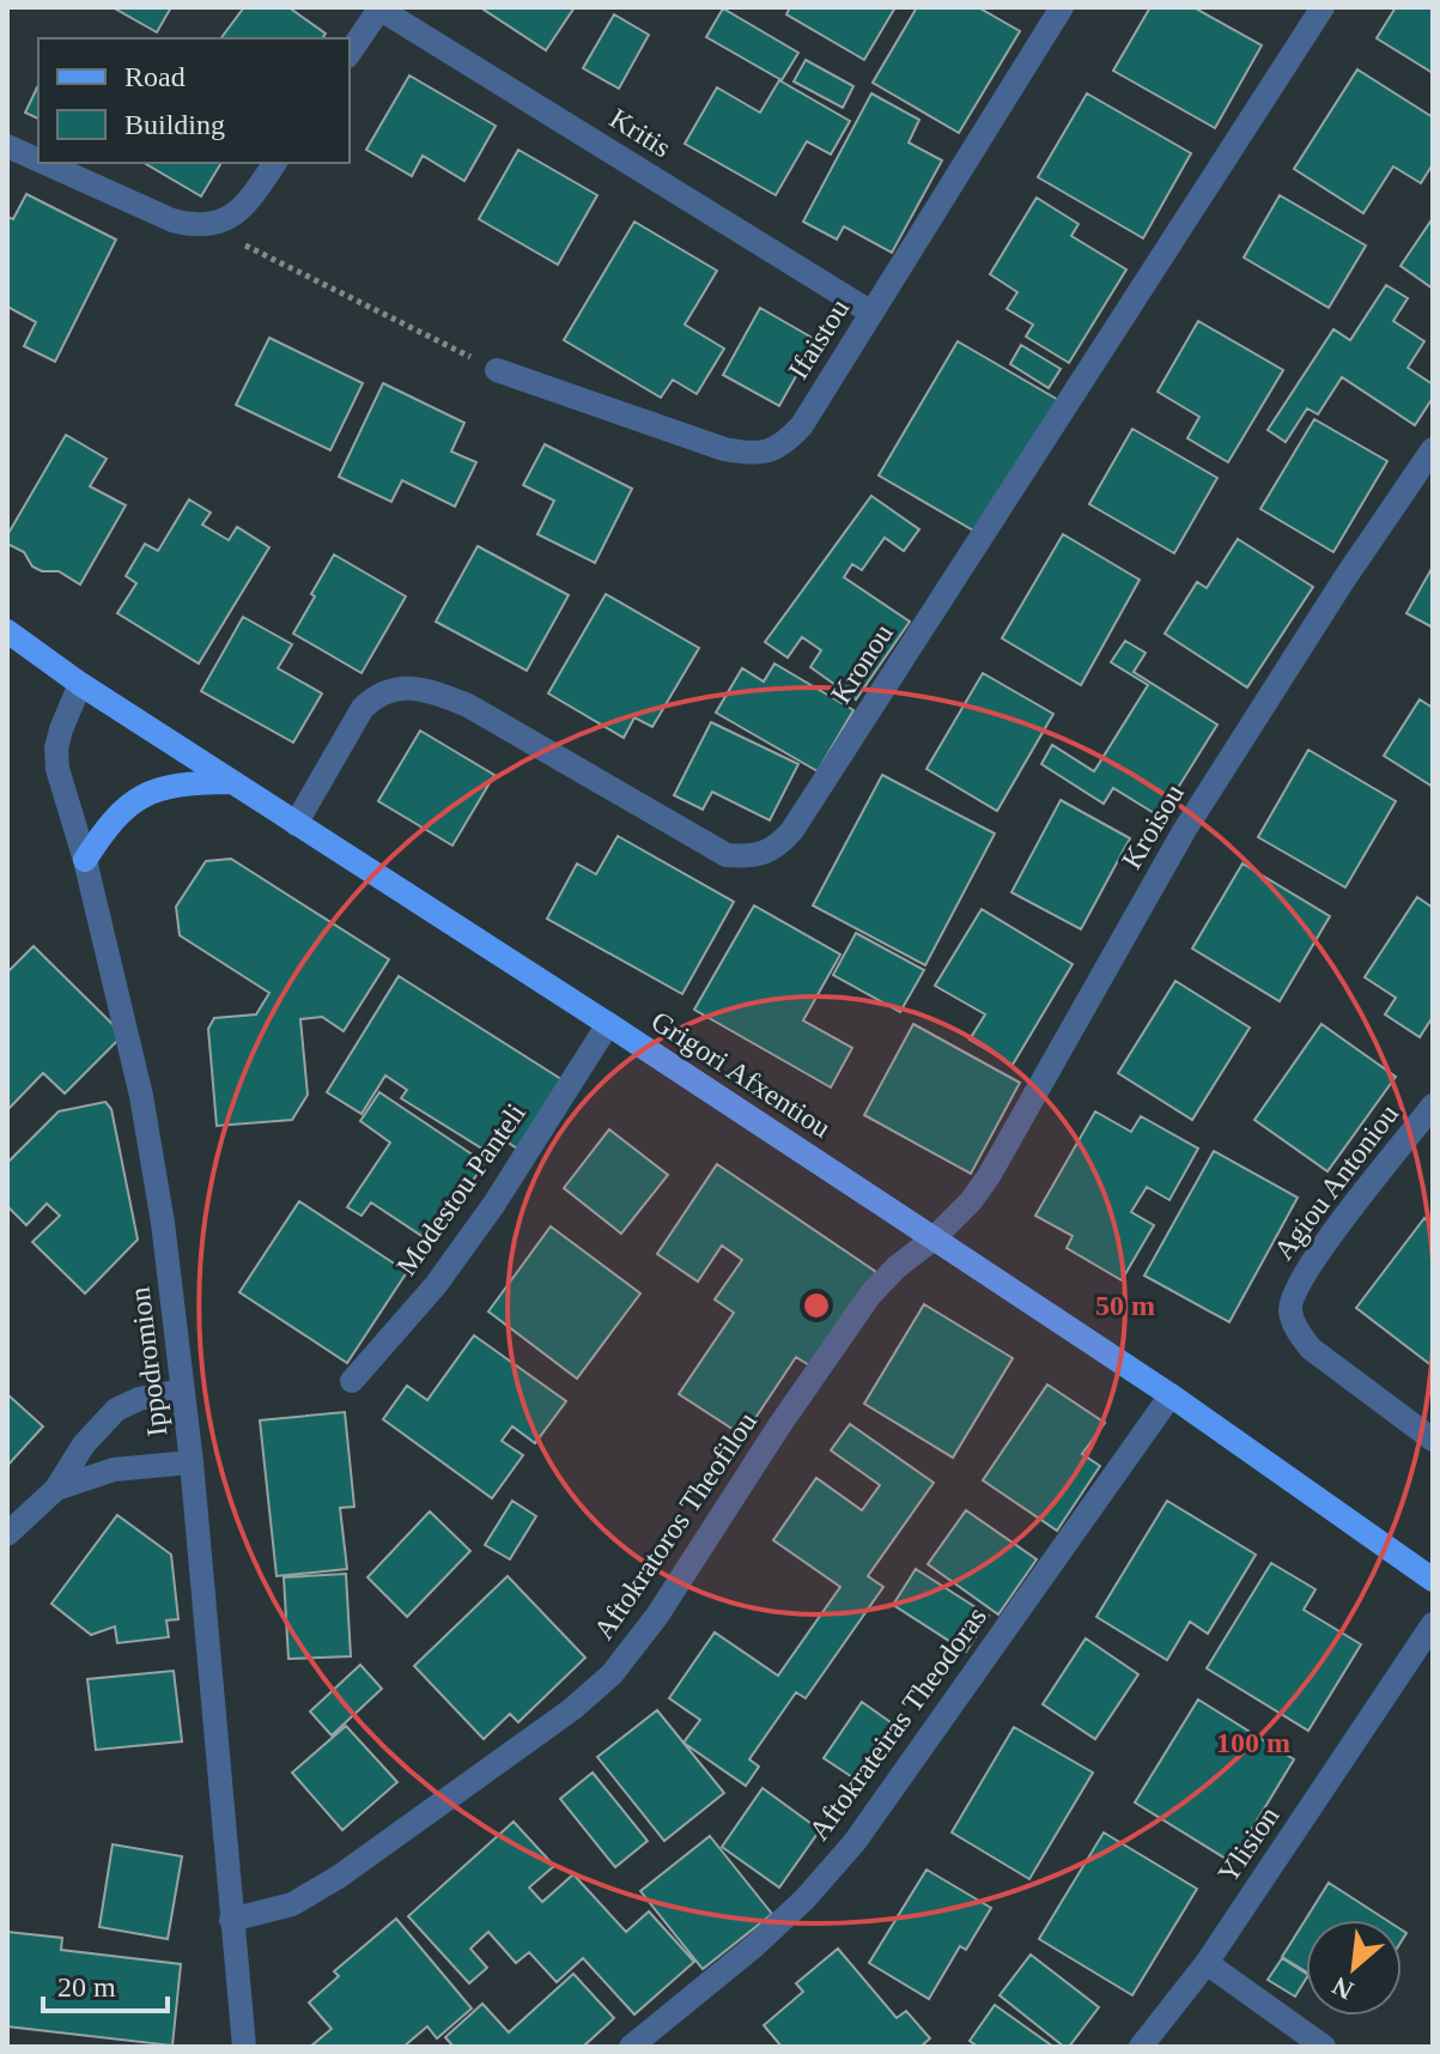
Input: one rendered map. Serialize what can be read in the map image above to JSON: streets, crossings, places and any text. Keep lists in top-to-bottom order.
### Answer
{
  "streets": {
    "main road": ["Grigori Afxentiou"],
    "street": [
      "Kritis",
      "Ifaistou",
      "Kronou",
      "Kroisou",
      "Agiou Antoniou",
      "Modestou Panteli",
      "Ippodromion",
      "Aftokratoros Theofilou",
      "Aftokrateiras Theodoras",
      "Ylision"
    ]
  },
  "crossings": [
    ["Kritis", "Ifaistou"],
    ["Kronou", "Grigori Afxentiou"],
    ["Kroisou", "Grigori Afxentiou"],
    ["Kroisou", "Aftokratoros Theofilou"],
    ["Grigori Afxentiou", "Modestou Panteli"],
    ["Grigori Afxentiou", "Ippodromion"],
    ["Grigori Afxentiou", "Aftokratoros Theofilou"],
    ["Grigori Afxentiou", "Aftokrateiras Theodoras"],
    ["Ippodromion", "Aftokratoros Theofilou"]
  ],
  "legend": ["Road", "Building"],
  "scale_bar": "20 m",
  "north": "bottom left",
  "rings": ["50 m", "100 m"]
}
